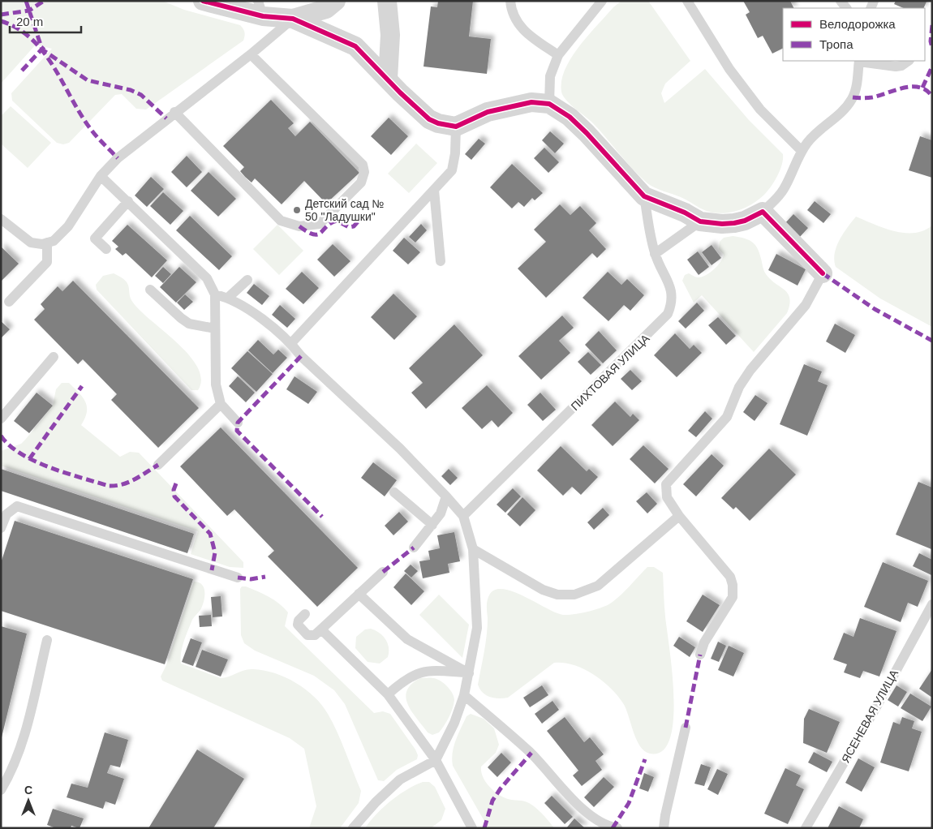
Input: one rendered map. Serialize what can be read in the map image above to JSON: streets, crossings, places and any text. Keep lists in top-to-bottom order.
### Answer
{
  "streets": {
    "lane": ["ПИХТОВАЯ УЛИЦА", "ЯСЕНЕВАЯ УЛИЦА"]
  },
  "places": ["Детский сад № 50 \"Ладушки\""],
  "legend": ["Велодорожка", "Тропа"],
  "scale_bar": "20 m",
  "north": "top"
}
